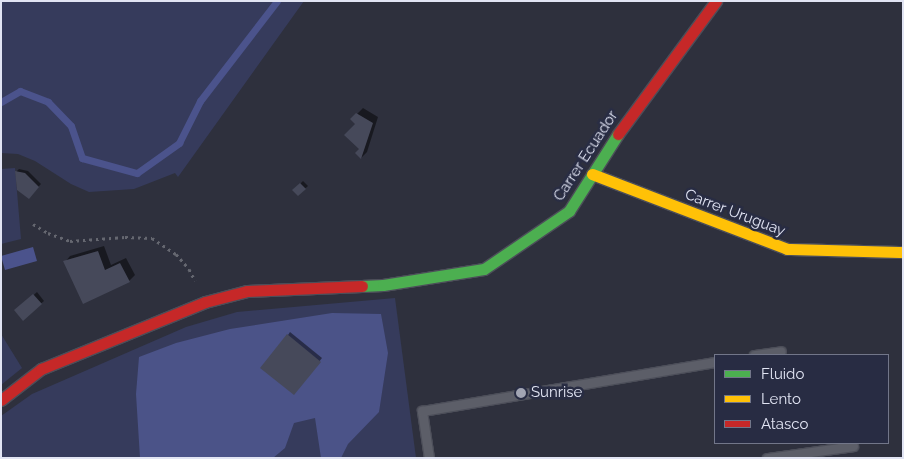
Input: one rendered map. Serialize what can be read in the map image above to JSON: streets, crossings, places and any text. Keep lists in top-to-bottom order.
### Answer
{
  "streets": {
    "street": ["Carrer Ecuador", "Carrer Uruguay"]
  },
  "crossings": [
    ["Carrer Ecuador", "Carrer Uruguay"]
  ],
  "places": ["Sunrise"],
  "legend": ["Fluido", "Lento", "Atasco"]
}
